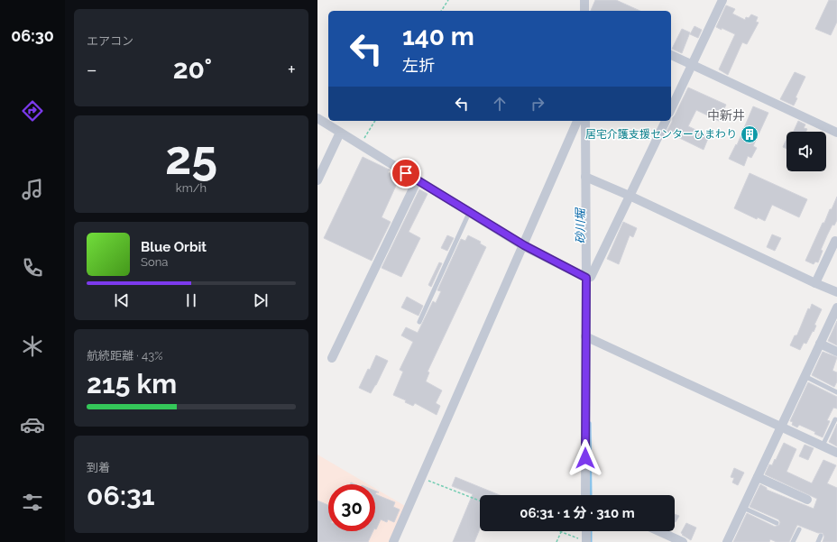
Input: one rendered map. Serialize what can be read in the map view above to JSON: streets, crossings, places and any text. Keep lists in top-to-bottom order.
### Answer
{
  "districts": ["中新井"],
  "water": ["砂川堀"],
  "places": {
    "building": ["居宅介護支援センターひまわり"]
  },
  "page": {
    "tabs": "06:30",
    "tile": [
      "エアコン",
      ["25", "km/h"],
      ["航続距離 · 43%", "215 km"],
      ["到着", "06:31"]
    ],
    "turn": ["140 m", "左折"],
    "heat": ["−", "20°", "+"],
    "song": ["Blue Orbit", "Sona"],
    "limit": "30",
    "trip": "06:31 · 1 分 · 310 m"
  }
}
